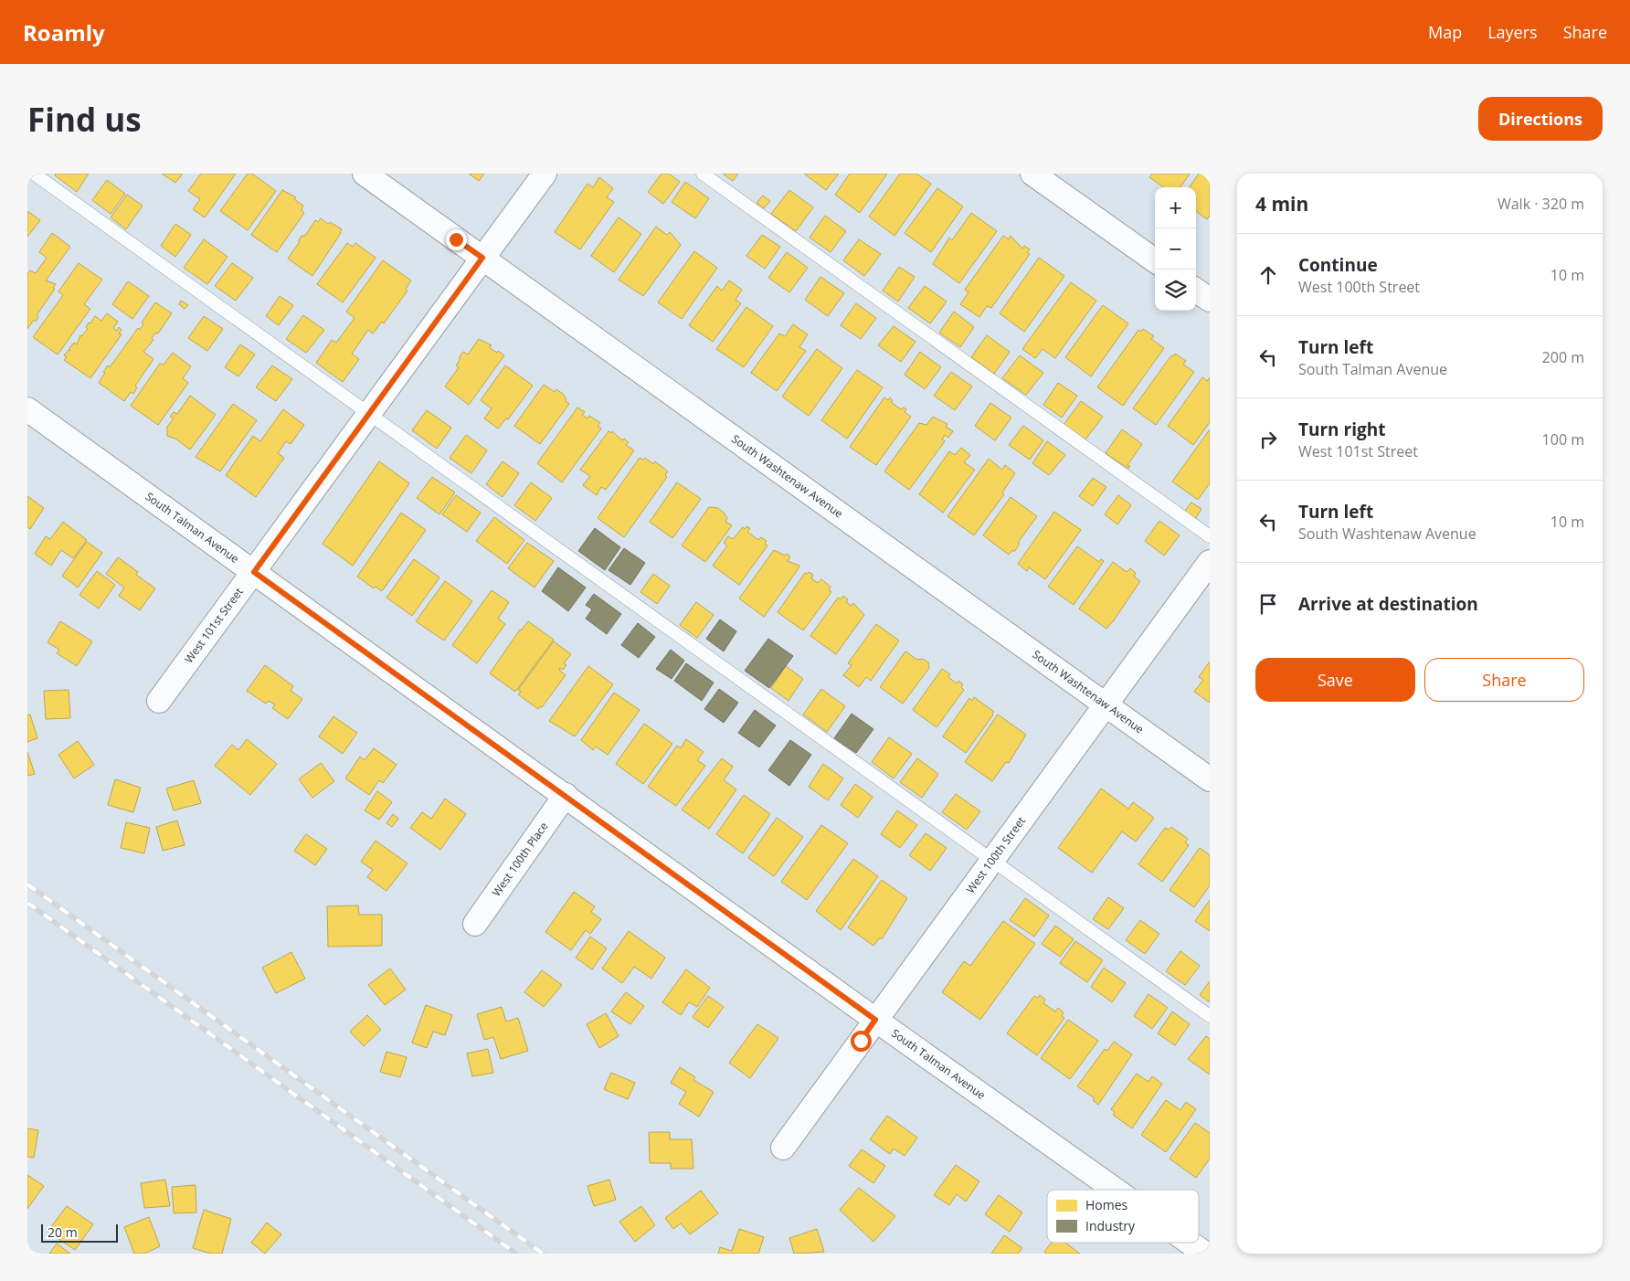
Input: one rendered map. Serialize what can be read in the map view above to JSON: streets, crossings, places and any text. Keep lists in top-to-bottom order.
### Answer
{
  "streets": {
    "street": [
      "South Washtenaw Avenue",
      "South Talman Avenue",
      "West 101st Street",
      "West 100th Street",
      "West 100th Place"
    ]
  },
  "crossings": [
    ["South Washtenaw Avenue", "West 101st Street"],
    ["South Washtenaw Avenue", "West 100th Street"],
    ["South Talman Avenue", "West 101st Street"],
    ["South Talman Avenue", "West 100th Street"],
    ["South Talman Avenue", "West 100th Place"]
  ],
  "legend": ["Homes", "Industry"],
  "scale_bar": "20 m",
  "page": {
    "header": "Roamly",
    "nav": ["Map", "Layers", "Share"],
    "buttons": [
      "Directions",
      ["Save", "Share"]
    ],
    "title": "Find us",
    "heading": ["4 min", "Walk · 320 m"],
    "map_buttons": ["+", "−"],
    "list": [
      ["Continue", "West 100th Street", "10 m"],
      ["Turn left", "South Talman Avenue", "200 m"],
      ["Turn right", "West 101st Street", "100 m"],
      ["Turn left", "South Washtenaw Avenue", "10 m"],
      "Arrive at destination"
    ],
    "scale": "20 m"
  }
}
